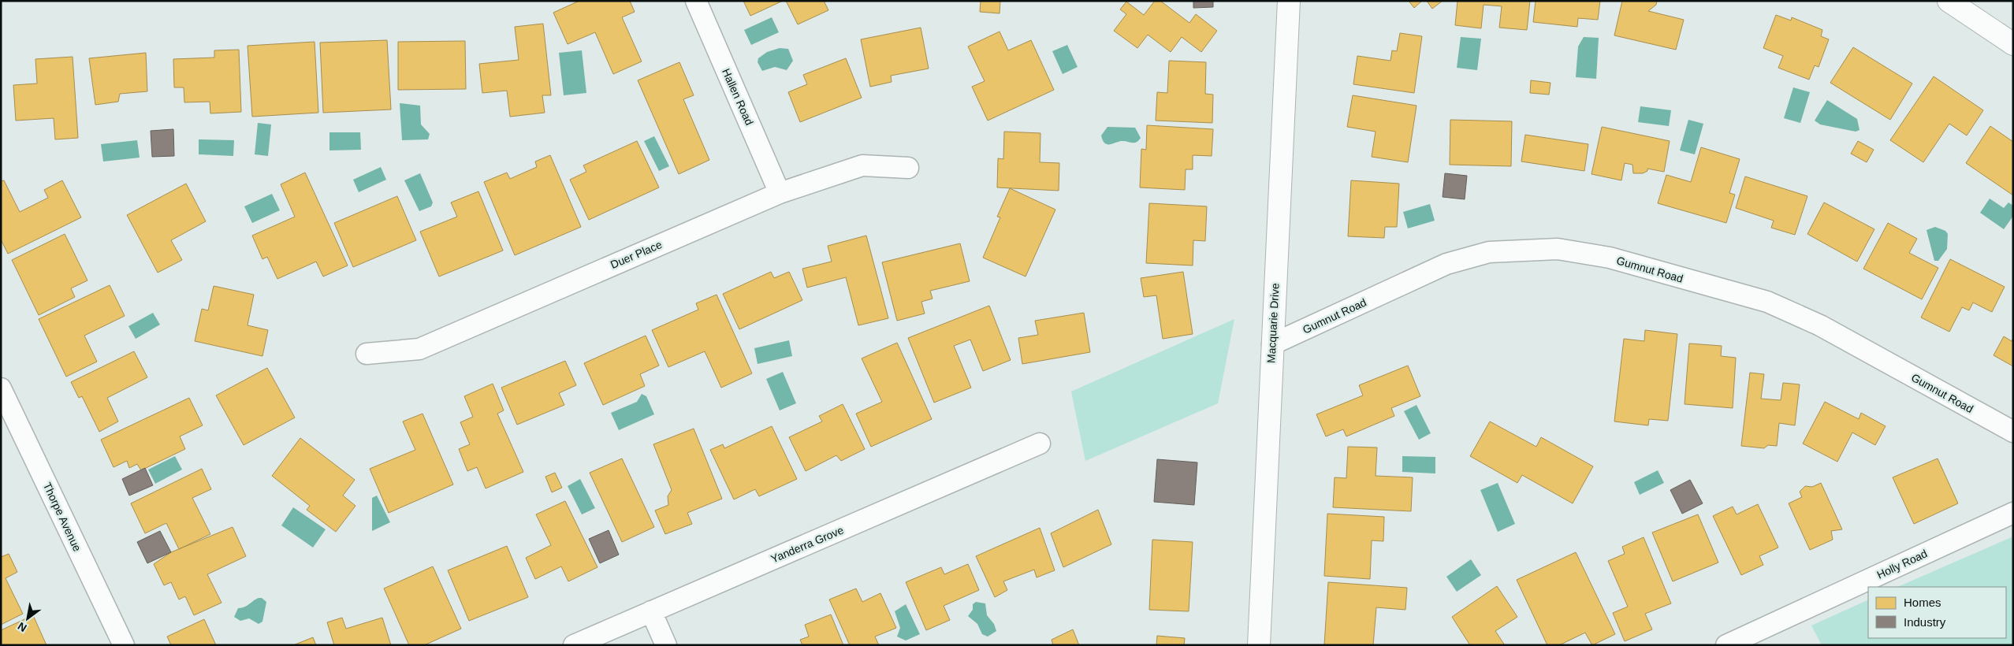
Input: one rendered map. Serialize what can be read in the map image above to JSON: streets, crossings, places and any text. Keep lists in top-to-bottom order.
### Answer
{
  "streets": {
    "main road": ["Macquarie Drive"],
    "street": [
      "Hallen Road",
      "Duer Place",
      "Gumnut Road",
      "Thorpe Avenue",
      "Yanderra Grove",
      "Holly Road"
    ]
  },
  "crossings": [
    ["Hallen Road", "Duer Place"],
    ["Gumnut Road", "Macquarie Drive"]
  ],
  "legend": ["Homes", "Industry"],
  "north": "bottom left"
}
